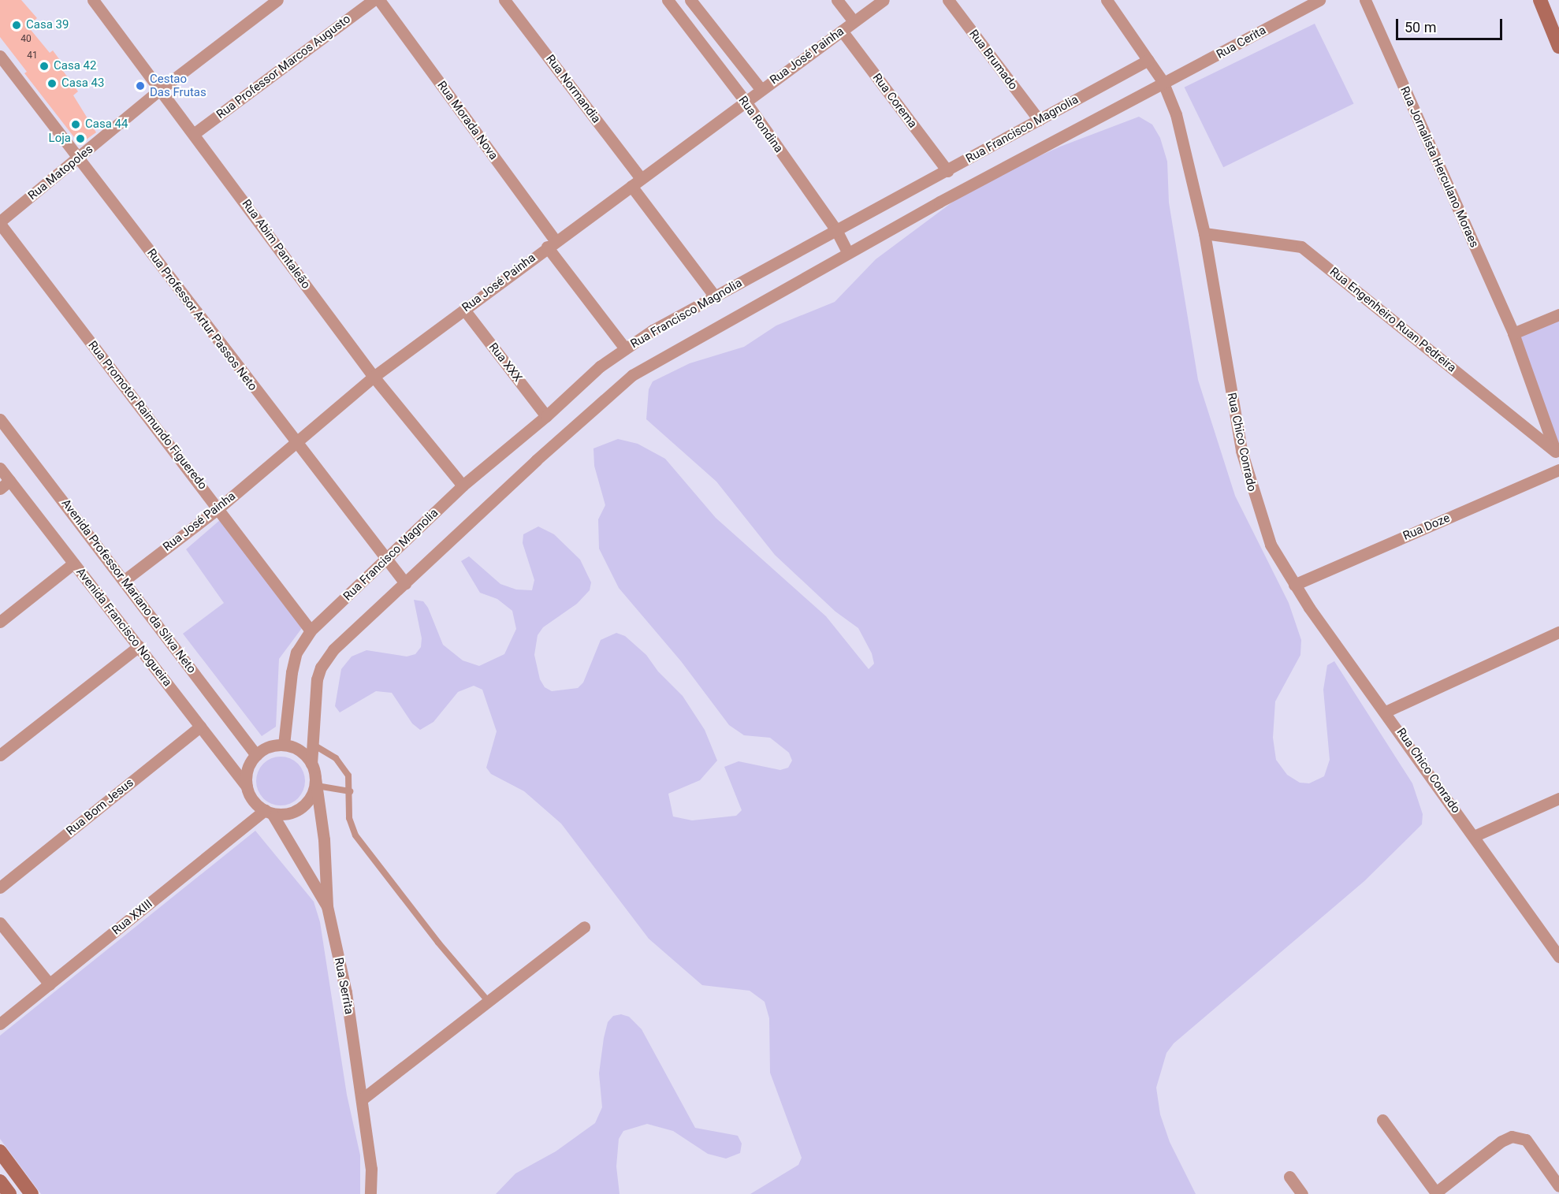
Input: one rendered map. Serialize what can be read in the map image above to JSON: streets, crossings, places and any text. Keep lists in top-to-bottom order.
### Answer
{
  "streets": {
    "street": [
      "Rua Cerita",
      "Rua José Painha",
      "Rua Brumado",
      "Rua Professor Marcos Augusto",
      "Rua Normandia",
      "Rua Corema",
      "Rua Morada Nova",
      "Rua Rondina",
      "Rua Francisco Magnolia",
      "Rua Jornalista Herculano Moraes",
      "Rua Matopoles",
      "Rua Abim Pantaleão",
      "Rua Professor Artur Passos Neto",
      "Rua Engenheiro Ruan Pedreira",
      "Rua XXX",
      "Rua Promotor Raimundo Figueredo",
      "Rua Chico Conrado",
      "Rua Doze",
      "Avenida Professor Mariano da Silva Neto",
      "Avenida Francisco Nogueira",
      "Rua Bom Jesus",
      "Rua XXIII",
      "Rua Serrita"
    ]
  },
  "crossings": [
    ["Rua Cerita", "Rua Francisco Magnolia"],
    ["Rua Cerita", "Rua Chico Conrado"],
    ["Rua José Painha", "Rua Normandia"],
    ["Rua José Painha", "Rua Corema"],
    ["Rua José Painha", "Rua Morada Nova"],
    ["Rua José Painha", "Rua Rondina"],
    ["Rua José Painha", "Rua Abim Pantaleão"],
    ["Rua José Painha", "Rua Professor Artur Passos Neto"],
    ["Rua José Painha", "Rua XXX"],
    ["Rua José Painha", "Rua Promotor Raimundo Figueredo"],
    ["Rua José Painha", "Avenida Professor Mariano da Silva Neto"],
    ["Rua Brumado", "Rua Francisco Magnolia"],
    ["Rua Professor Marcos Augusto", "Rua Abim Pantaleão"],
    ["Rua Normandia", "Rua Francisco Magnolia"],
    ["Rua Corema", "Rua Francisco Magnolia"],
    ["Rua Morada Nova", "Rua Francisco Magnolia"],
    ["Rua Rondina", "Rua Francisco Magnolia"],
    ["Rua Francisco Magnolia", "Rua Abim Pantaleão"],
    ["Rua Francisco Magnolia", "Rua Professor Artur Passos Neto"],
    ["Rua Francisco Magnolia", "Rua XXX"],
    ["Rua Francisco Magnolia", "Rua Promotor Raimundo Figueredo"],
    ["Rua Francisco Magnolia", "Rua Chico Conrado"],
    ["Rua Francisco Magnolia", "Avenida Professor Mariano da Silva Neto"],
    ["Rua Francisco Magnolia", "Avenida Francisco Nogueira"],
    ["Rua Francisco Magnolia", "Rua XXIII"],
    ["Rua Francisco Magnolia", "Rua Serrita"],
    ["Rua Jornalista Herculano Moraes", "Rua Engenheiro Ruan Pedreira"],
    ["Rua Matopoles", "Rua Abim Pantaleão"],
    ["Rua Matopoles", "Rua Professor Artur Passos Neto"],
    ["Rua Matopoles", "Rua Promotor Raimundo Figueredo"],
    ["Rua Engenheiro Ruan Pedreira", "Rua Chico Conrado"],
    ["Rua Chico Conrado", "Rua Doze"],
    ["Avenida Professor Mariano da Silva Neto", "Avenida Francisco Nogueira"],
    ["Avenida Professor Mariano da Silva Neto", "Rua XXIII"],
    ["Avenida Professor Mariano da Silva Neto", "Rua Serrita"],
    ["Avenida Francisco Nogueira", "Rua Bom Jesus"],
    ["Avenida Francisco Nogueira", "Rua XXIII"],
    ["Avenida Francisco Nogueira", "Rua Serrita"],
    ["Rua XXIII", "Rua Serrita"]
  ],
  "places": [
    "Casa 39",
    "Casa 42",
    "Casa 43",
    "Cestao Das Frutas",
    "Casa 44",
    "Loja"
  ],
  "house_numbers": ["40", "41"],
  "scale_bar": "50 m"
}
